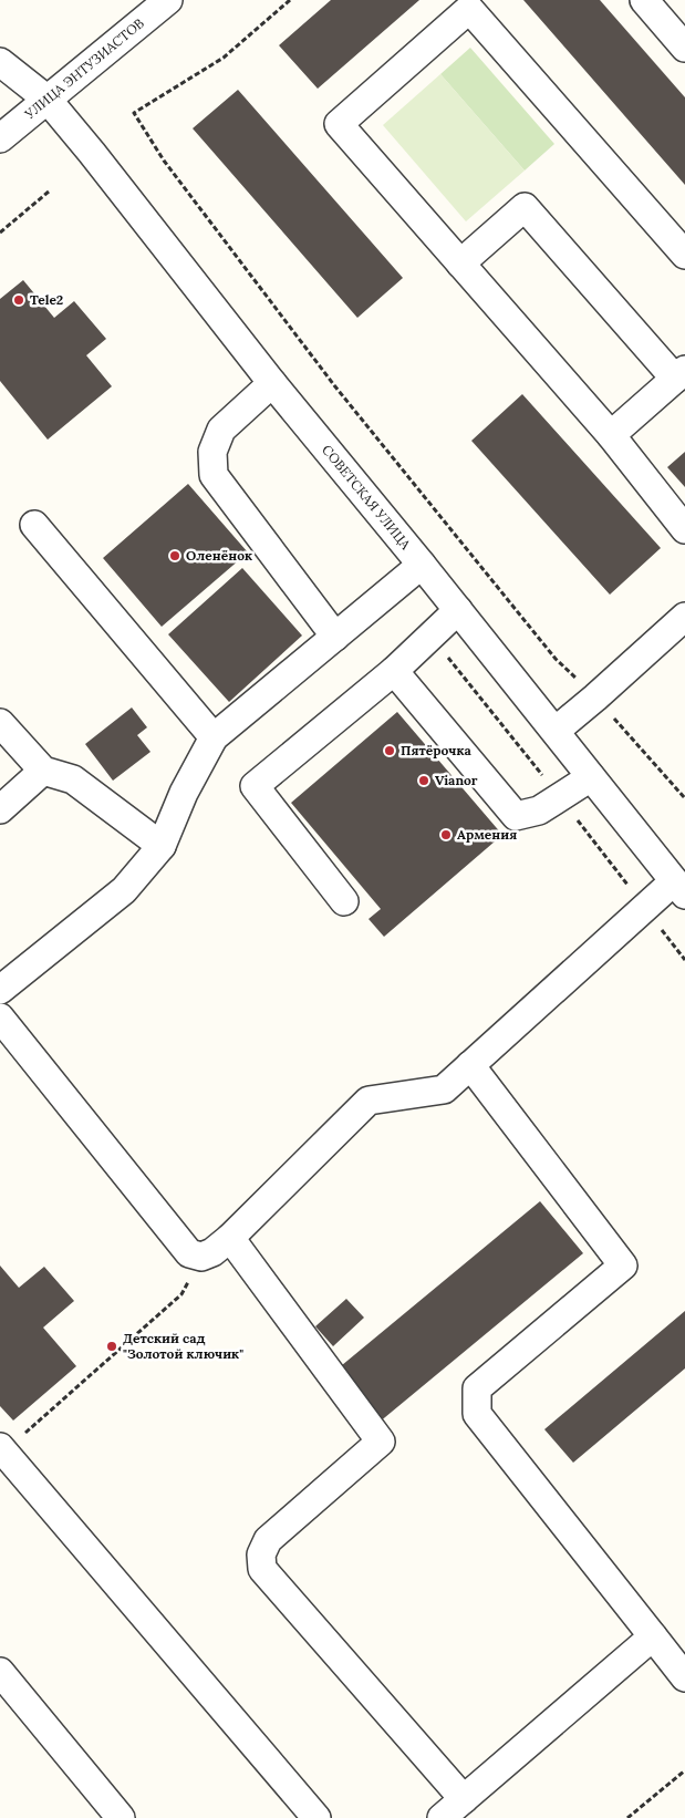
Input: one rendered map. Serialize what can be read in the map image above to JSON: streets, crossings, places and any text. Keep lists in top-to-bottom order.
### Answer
{
  "streets": {
    "street": ["УЛИЦА ЭНТУЗИАСТОВ", "СОВЕТСКАЯ УЛИЦА"]
  },
  "crossings": [
    ["УЛИЦА ЭНТУЗИАСТОВ", "СОВЕТСКАЯ УЛИЦА"]
  ],
  "places": [
    "Tele2",
    "Оленёнок",
    "Пятёрочка",
    "Vianor",
    "Армения",
    "Детский сад \"Золотой ключик\""
  ]
}
